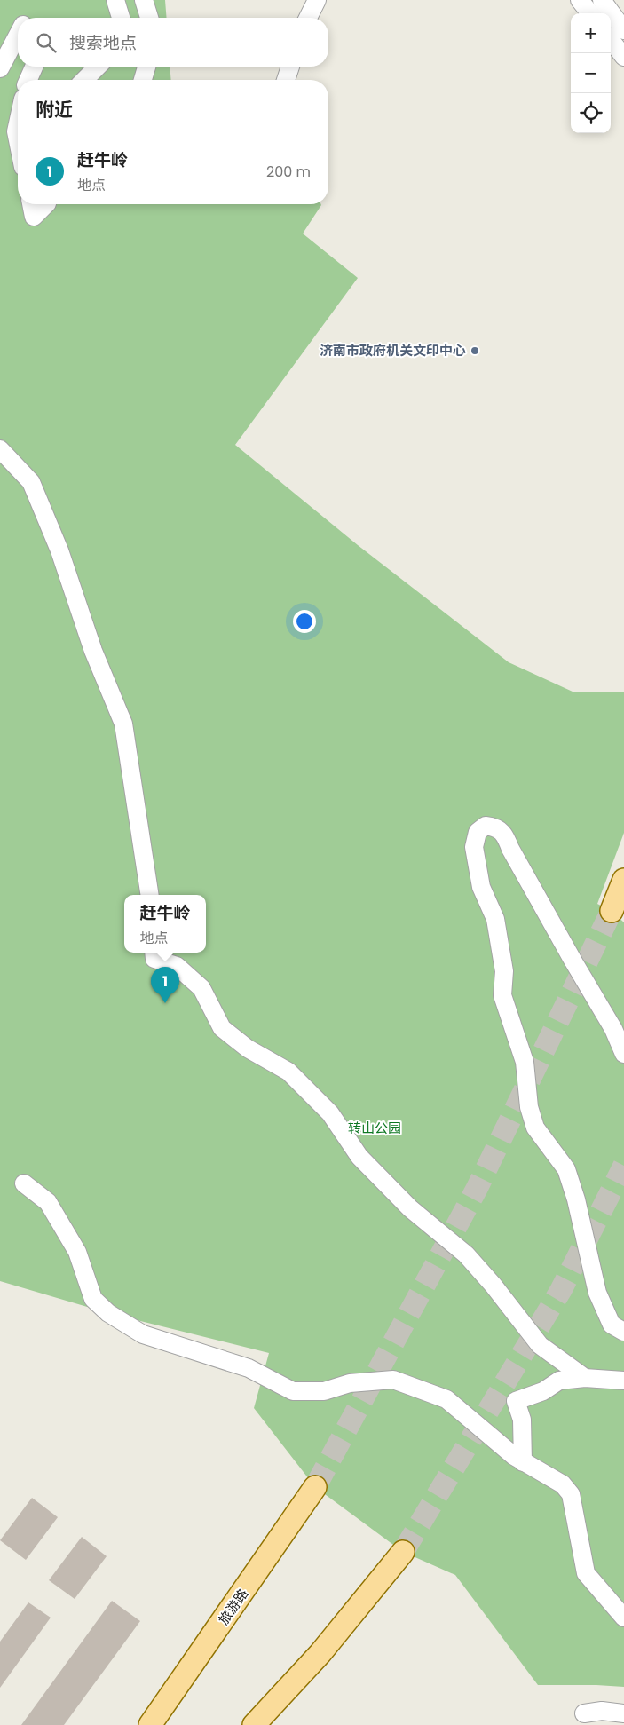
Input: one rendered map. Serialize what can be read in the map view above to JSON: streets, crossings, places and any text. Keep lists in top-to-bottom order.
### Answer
{
  "streets": {
    "main road": ["旅游路"]
  },
  "parks": ["转山公园"],
  "places": ["济南市政府机关文印中心"],
  "page": {
    "map_buttons": ["+", "−"],
    "search": "搜索地点",
    "heading": "附近",
    "list": [
      {
        "mark": "1",
        "name": "赶牛岭",
        "note": "地点",
        "value": "200 m"
      }
    ],
    "popup": ["赶牛岭", "地点"],
    "pins": "1"
  }
}
